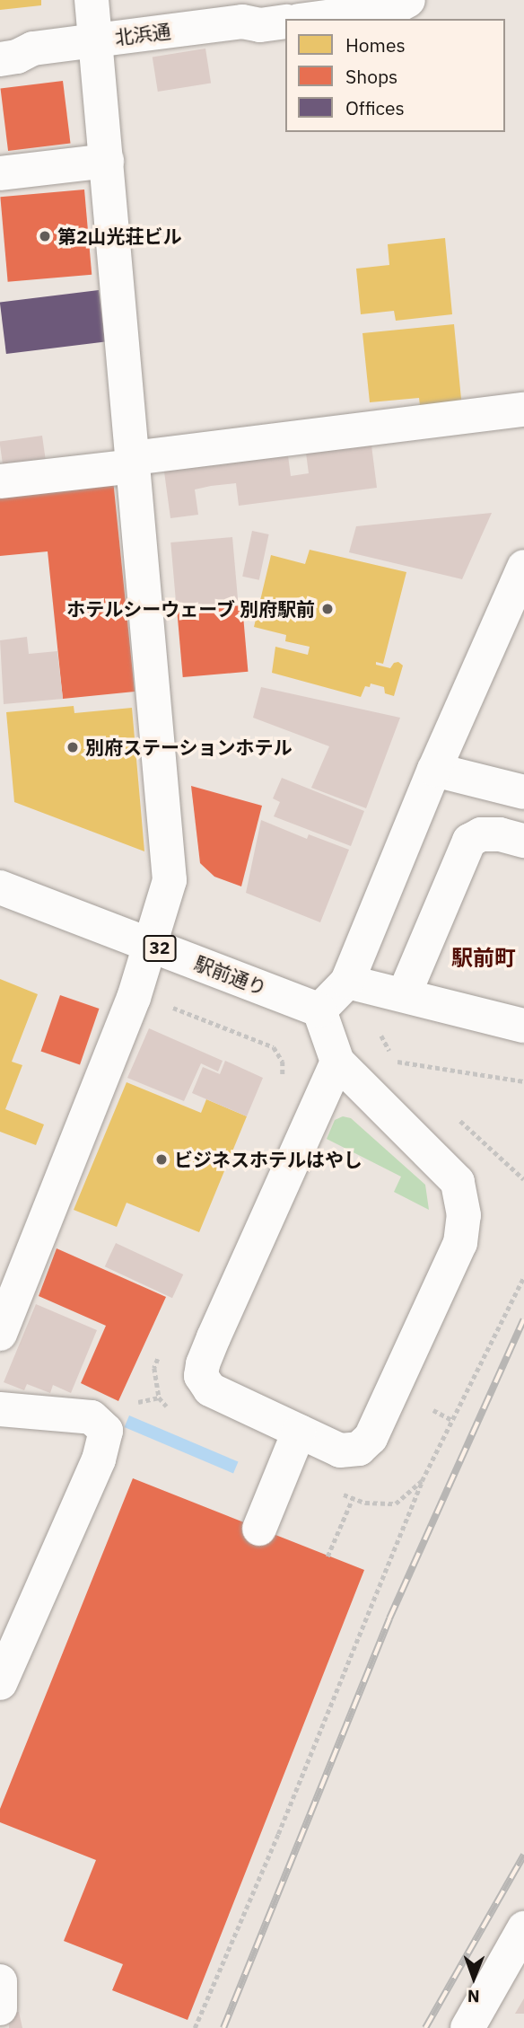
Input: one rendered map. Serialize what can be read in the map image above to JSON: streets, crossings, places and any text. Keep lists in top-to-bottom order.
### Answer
{
  "streets": {
    "street": ["北浜通", "32", "駅前通り"]
  },
  "districts": ["駅前町"],
  "places": [
    "第2山光荘ビル",
    "ホテルシーウェーブ 別府駅前",
    "別府ステーションホテル",
    "ビジネスホテルはやし"
  ],
  "legend": ["Homes", "Shops", "Offices"],
  "north": "bottom"
}
